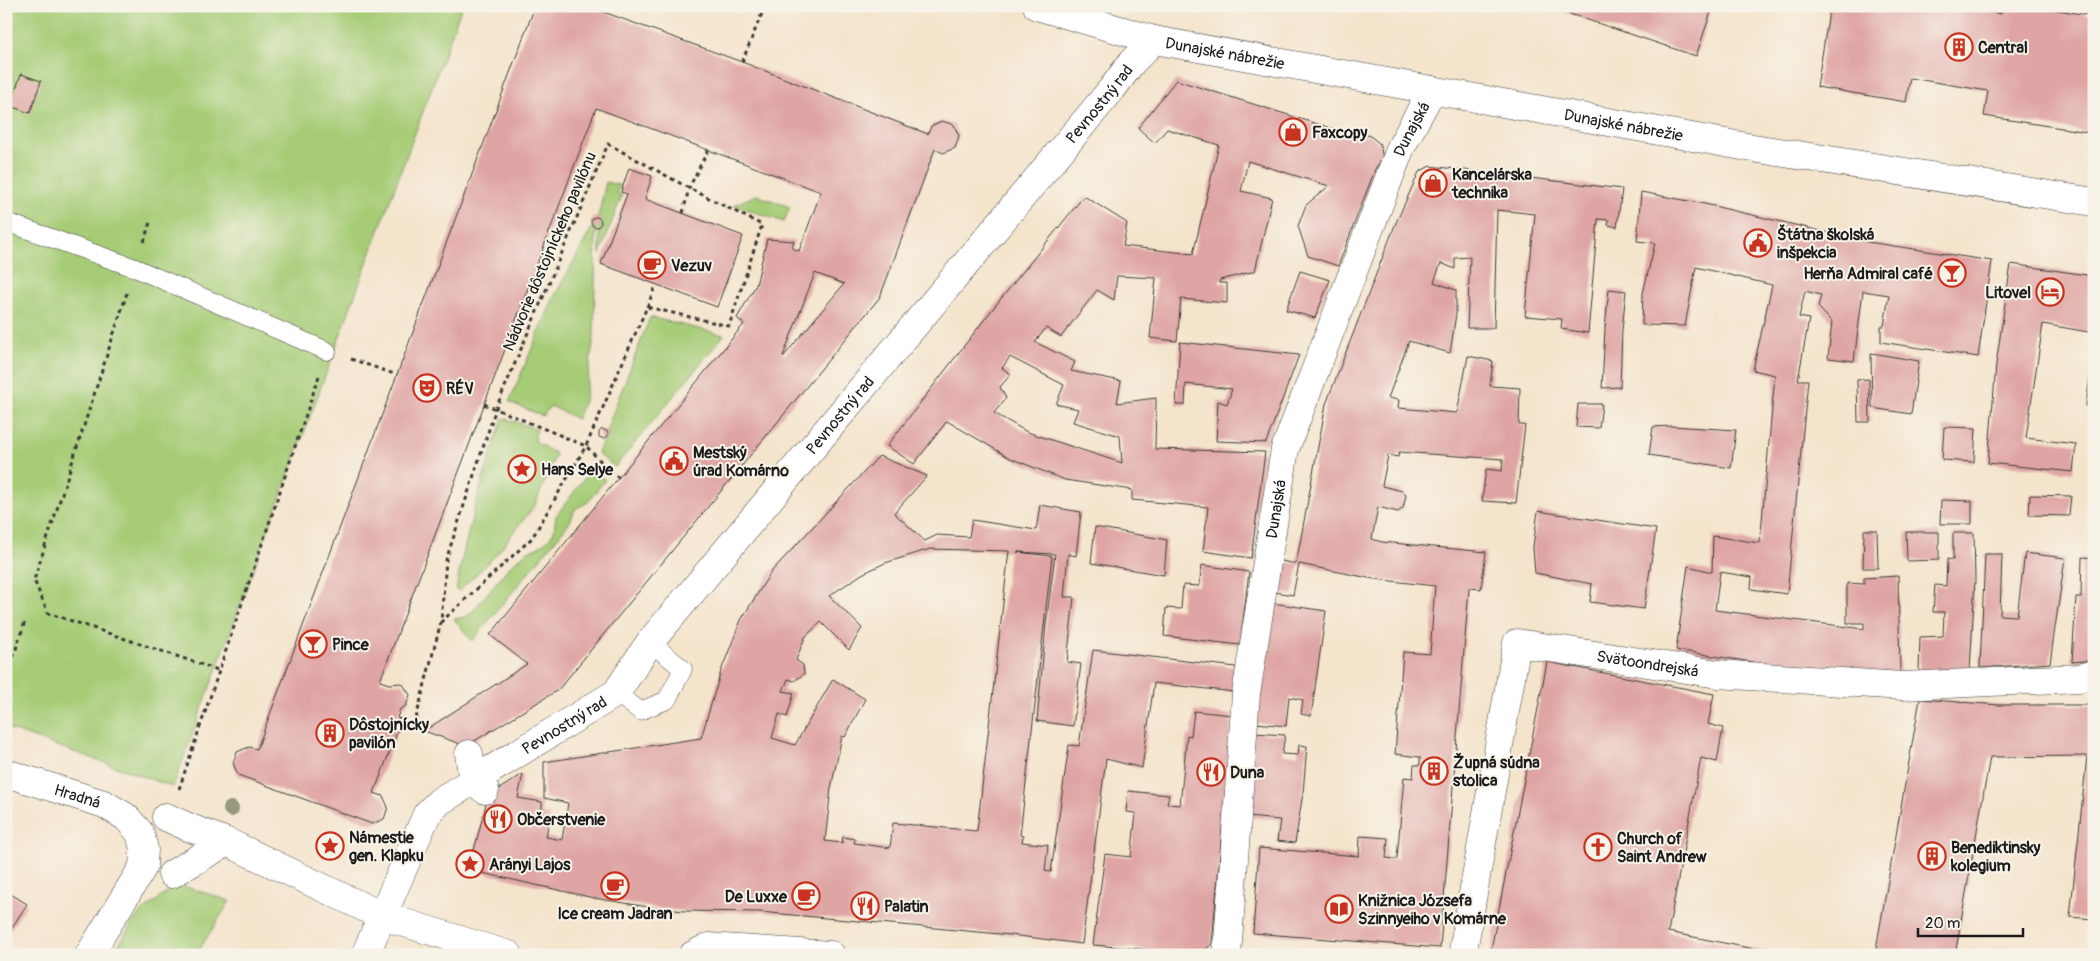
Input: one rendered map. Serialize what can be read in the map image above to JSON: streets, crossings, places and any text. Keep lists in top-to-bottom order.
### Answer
{
  "streets": {
    "street": [
      "Dunajské nábrežie",
      "Pevnostný rad",
      "Dunajská",
      "Svätoondrejská",
      "Hradná"
    ],
    "path": ["Nádvorie dôstojníckeho pavilónu"]
  },
  "crossings": [
    ["Dunajské nábrežie", "Pevnostný rad"],
    ["Dunajské nábrežie", "Dunajská"]
  ],
  "places": {
    "building": [
      "Central",
      "Dôstojnícky pavilón",
      "Župná súdna stolica",
      "Benediktinsky kolegium"
    ],
    "shop": ["Faxcopy", "Kancelárska technika"],
    "public building": ["Štátna školská inšpekcia", "Mestský úrad Komárno"],
    "cafe": ["Vezuv", "Ice cream Jadran", "De Luxxe"],
    "bar": ["Herňa Admiral café", "Pince"],
    "hotel": ["Litovel"],
    "theatre": ["RÉV"],
    "place": ["Hans Selye", "Námestie gen. Klapku", "Arányi Lajos"],
    "restaurant": ["Duna", "Občerstvenie", "Palatin"],
    "church": ["Church of Saint Andrew"],
    "library": ["Knižnica Józsefa Szinnyeiho v Komárne"]
  },
  "scale_bar": "20 m"
}
